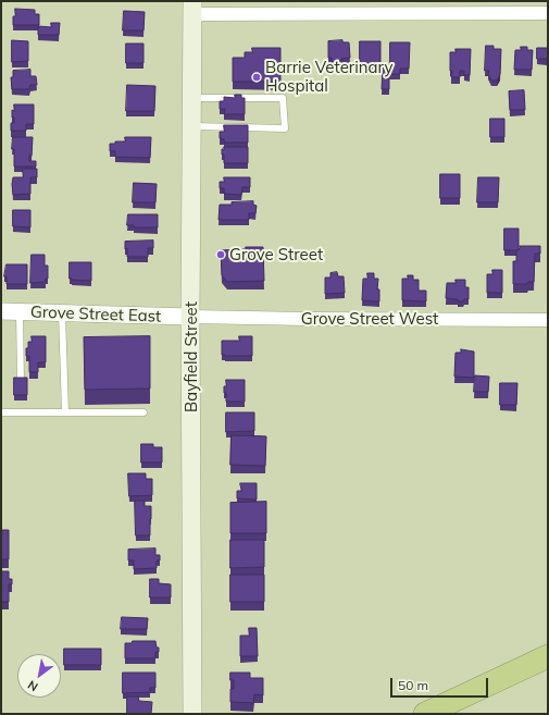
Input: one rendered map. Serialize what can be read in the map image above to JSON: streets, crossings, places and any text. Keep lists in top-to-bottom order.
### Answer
{
  "streets": {
    "main road": ["Bayfield Street"],
    "street": ["Grove Street East", "Grove Street West"]
  },
  "crossings": [
    ["Grove Street East", "Grove Street West"],
    ["Grove Street East", "Bayfield Street"],
    ["Grove Street West", "Bayfield Street"]
  ],
  "places": ["Barrie Veterinary Hospital", "Grove Street"],
  "scale_bar": "50 m",
  "north": "bottom left"
}
